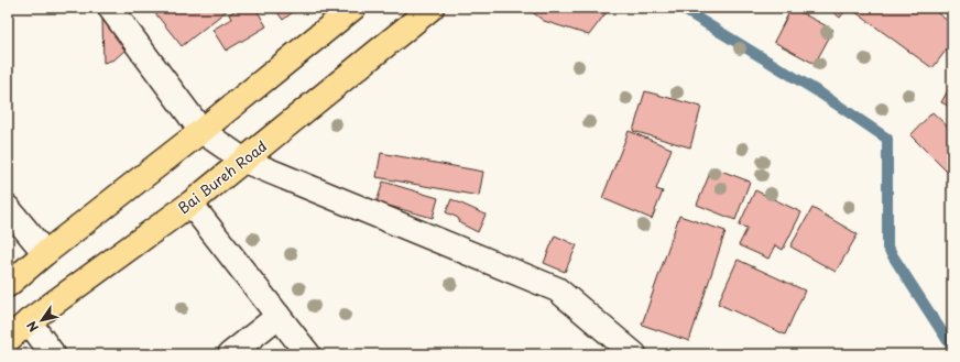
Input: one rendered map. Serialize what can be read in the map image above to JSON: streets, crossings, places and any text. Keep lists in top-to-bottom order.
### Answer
{
  "streets": {
    "highway": ["Bai Bureh Road"]
  },
  "north": "bottom left"
}
